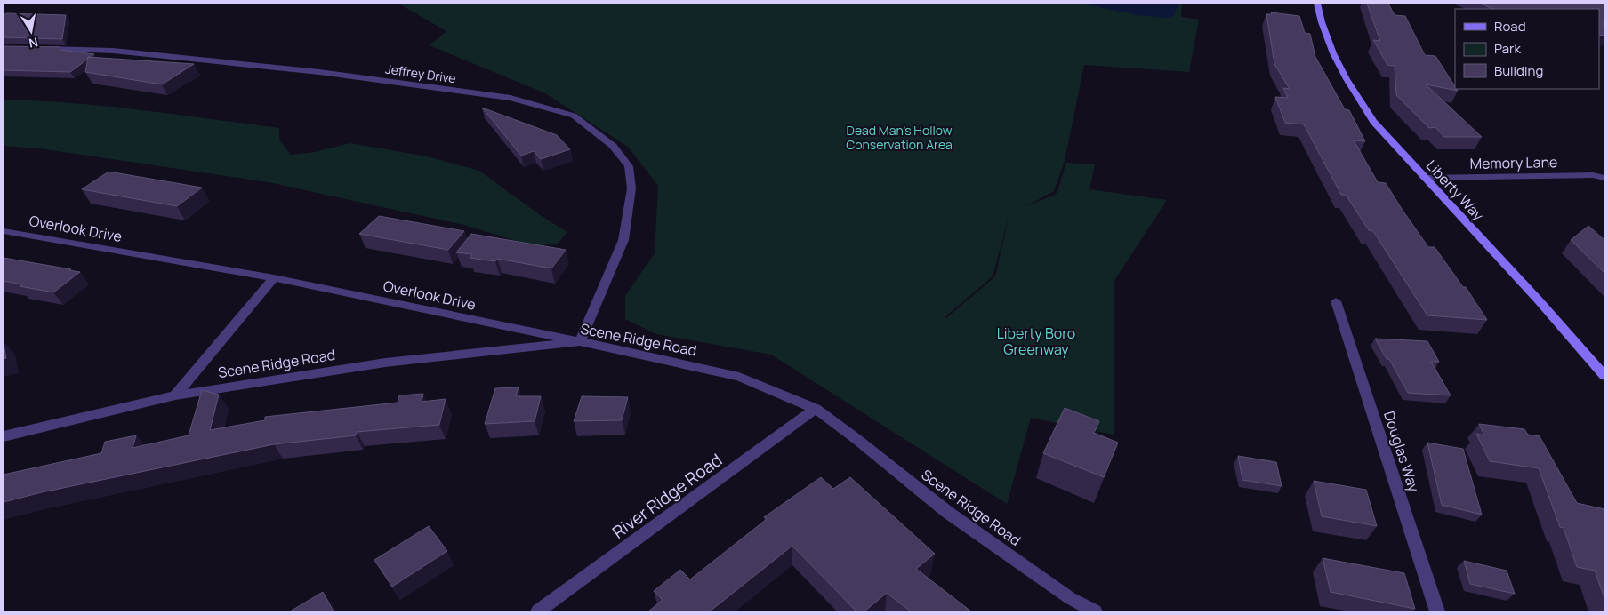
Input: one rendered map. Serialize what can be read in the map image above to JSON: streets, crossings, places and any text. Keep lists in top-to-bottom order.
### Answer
{
  "streets": {
    "street": [
      "Jeffrey Drive",
      "Memory Lane",
      "Liberty Way",
      "Overlook Drive",
      "Scene Ridge Road",
      "Douglas Way",
      "River Ridge Road"
    ]
  },
  "crossings": [
    ["Jeffrey Drive", "Overlook Drive"],
    ["Jeffrey Drive", "Scene Ridge Road"],
    ["Memory Lane", "Liberty Way"],
    ["Overlook Drive", "Scene Ridge Road"],
    ["Scene Ridge Road", "River Ridge Road"]
  ],
  "parks": ["Dead Man's Hollow Conservation Area", "Liberty Boro Greenway"],
  "legend": ["Road", "Park", "Building"],
  "north": "bottom"
}
